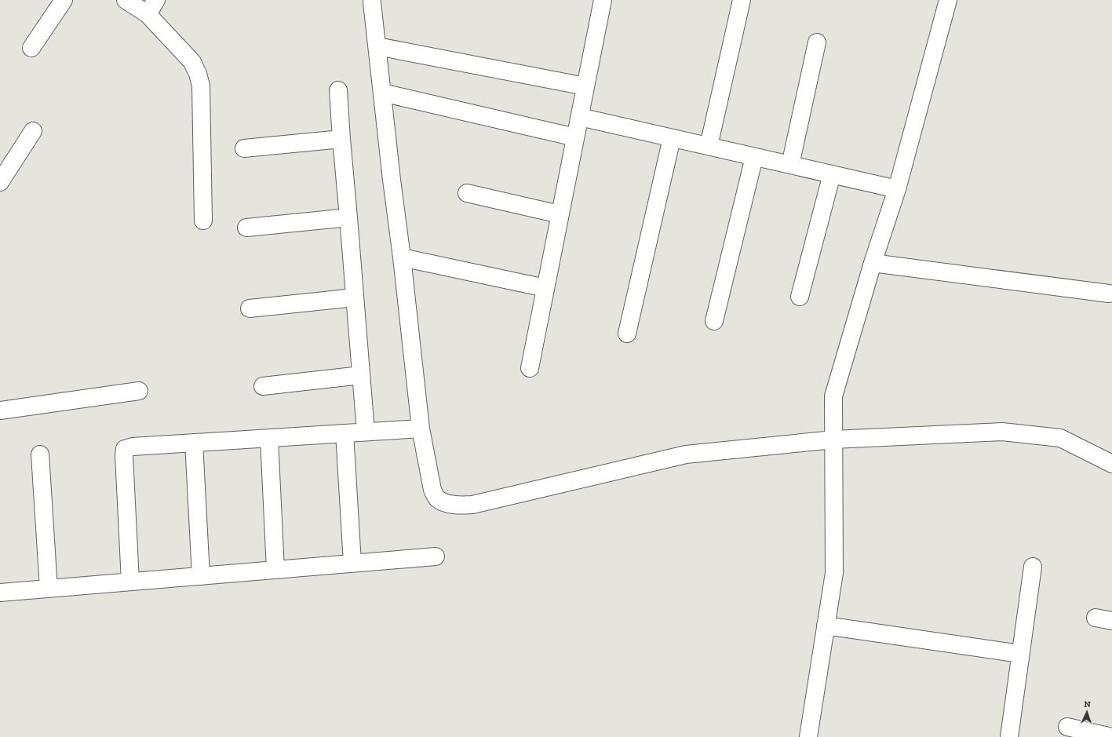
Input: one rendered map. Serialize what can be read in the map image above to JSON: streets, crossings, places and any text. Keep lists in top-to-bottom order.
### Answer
{
  "north": "top"
}
